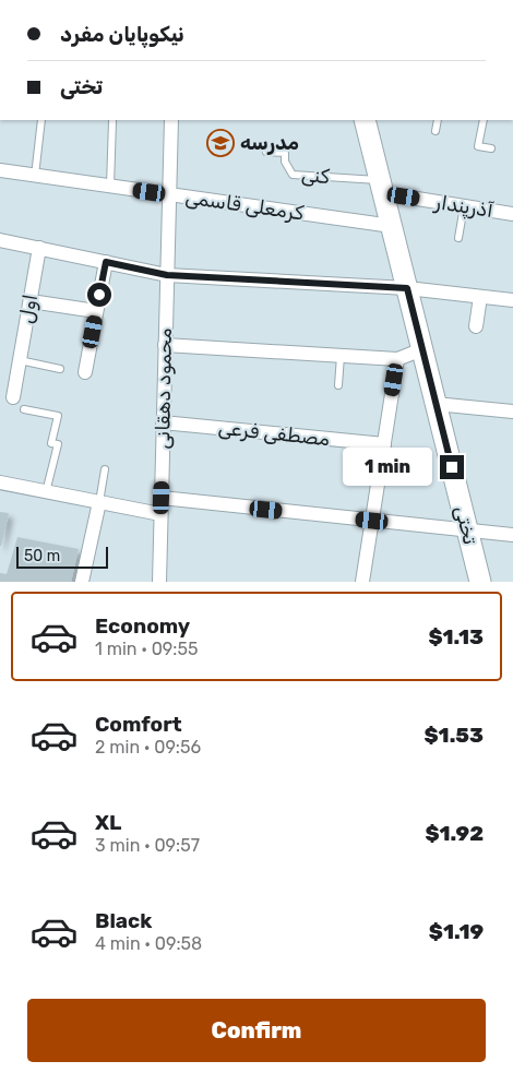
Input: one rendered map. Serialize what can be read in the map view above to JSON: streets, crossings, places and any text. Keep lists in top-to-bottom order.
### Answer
{
  "streets": {
    "main road": ["تختی"],
    "street": [
      "کرمعلی قاسمی",
      "آذرپندار",
      "اول",
      "محمود دهقانی",
      "مصطفی فرعی"
    ],
    "lane": ["کنی"]
  },
  "crossings": [
    ["کنی", "آذرپندار"],
    ["کنی", "تختی"],
    ["کرمعلی قاسمی", "محمود دهقانی"],
    ["کرمعلی قاسمی", "تختی"],
    ["آذرپندار", "تختی"],
    ["محمود دهقانی", "مصطفی فرعی"]
  ],
  "places": {
    "school or university": ["مدرسه"]
  },
  "scale_bar": "50 m",
  "page": {
    "banner": ["نیکوپایان مفرد", "تختی"],
    "bubble": "1 min",
    "scale": "50 m",
    "list": [
      {
        "name": "Economy",
        "note": "1 min · 09:55",
        "value": "$1.13"
      },
      {
        "name": "Comfort",
        "note": "2 min · 09:56",
        "value": "$1.53"
      },
      {
        "name": "XL",
        "note": "3 min · 09:57",
        "value": "$1.92"
      },
      {
        "name": "Black",
        "note": "4 min · 09:58",
        "value": "$1.19"
      }
    ],
    "buttons": "Confirm"
  }
}
